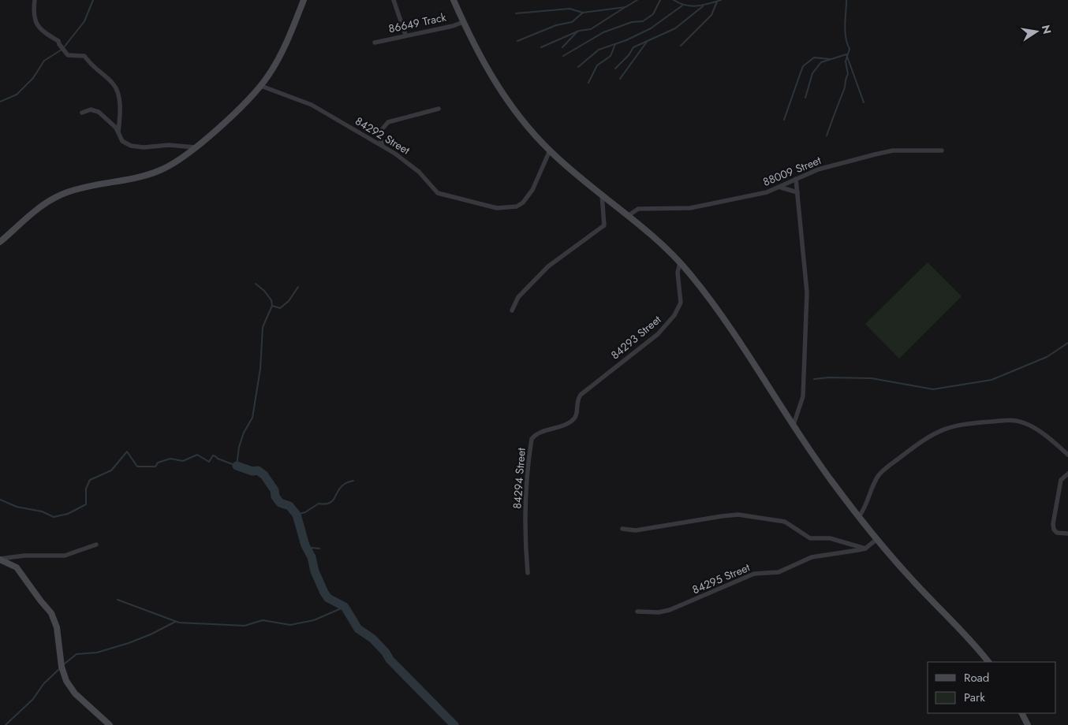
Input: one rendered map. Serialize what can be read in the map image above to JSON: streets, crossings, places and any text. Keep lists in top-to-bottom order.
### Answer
{
  "streets": {
    "street": [
      "86649 Track",
      "84292 Street",
      "88009 Street",
      "84293 Street",
      "84294 Street",
      "84295 Street"
    ]
  },
  "crossings": [
    ["84293 Street", "84294 Street"]
  ],
  "legend": ["Road", "Park"],
  "north": "right"
}
